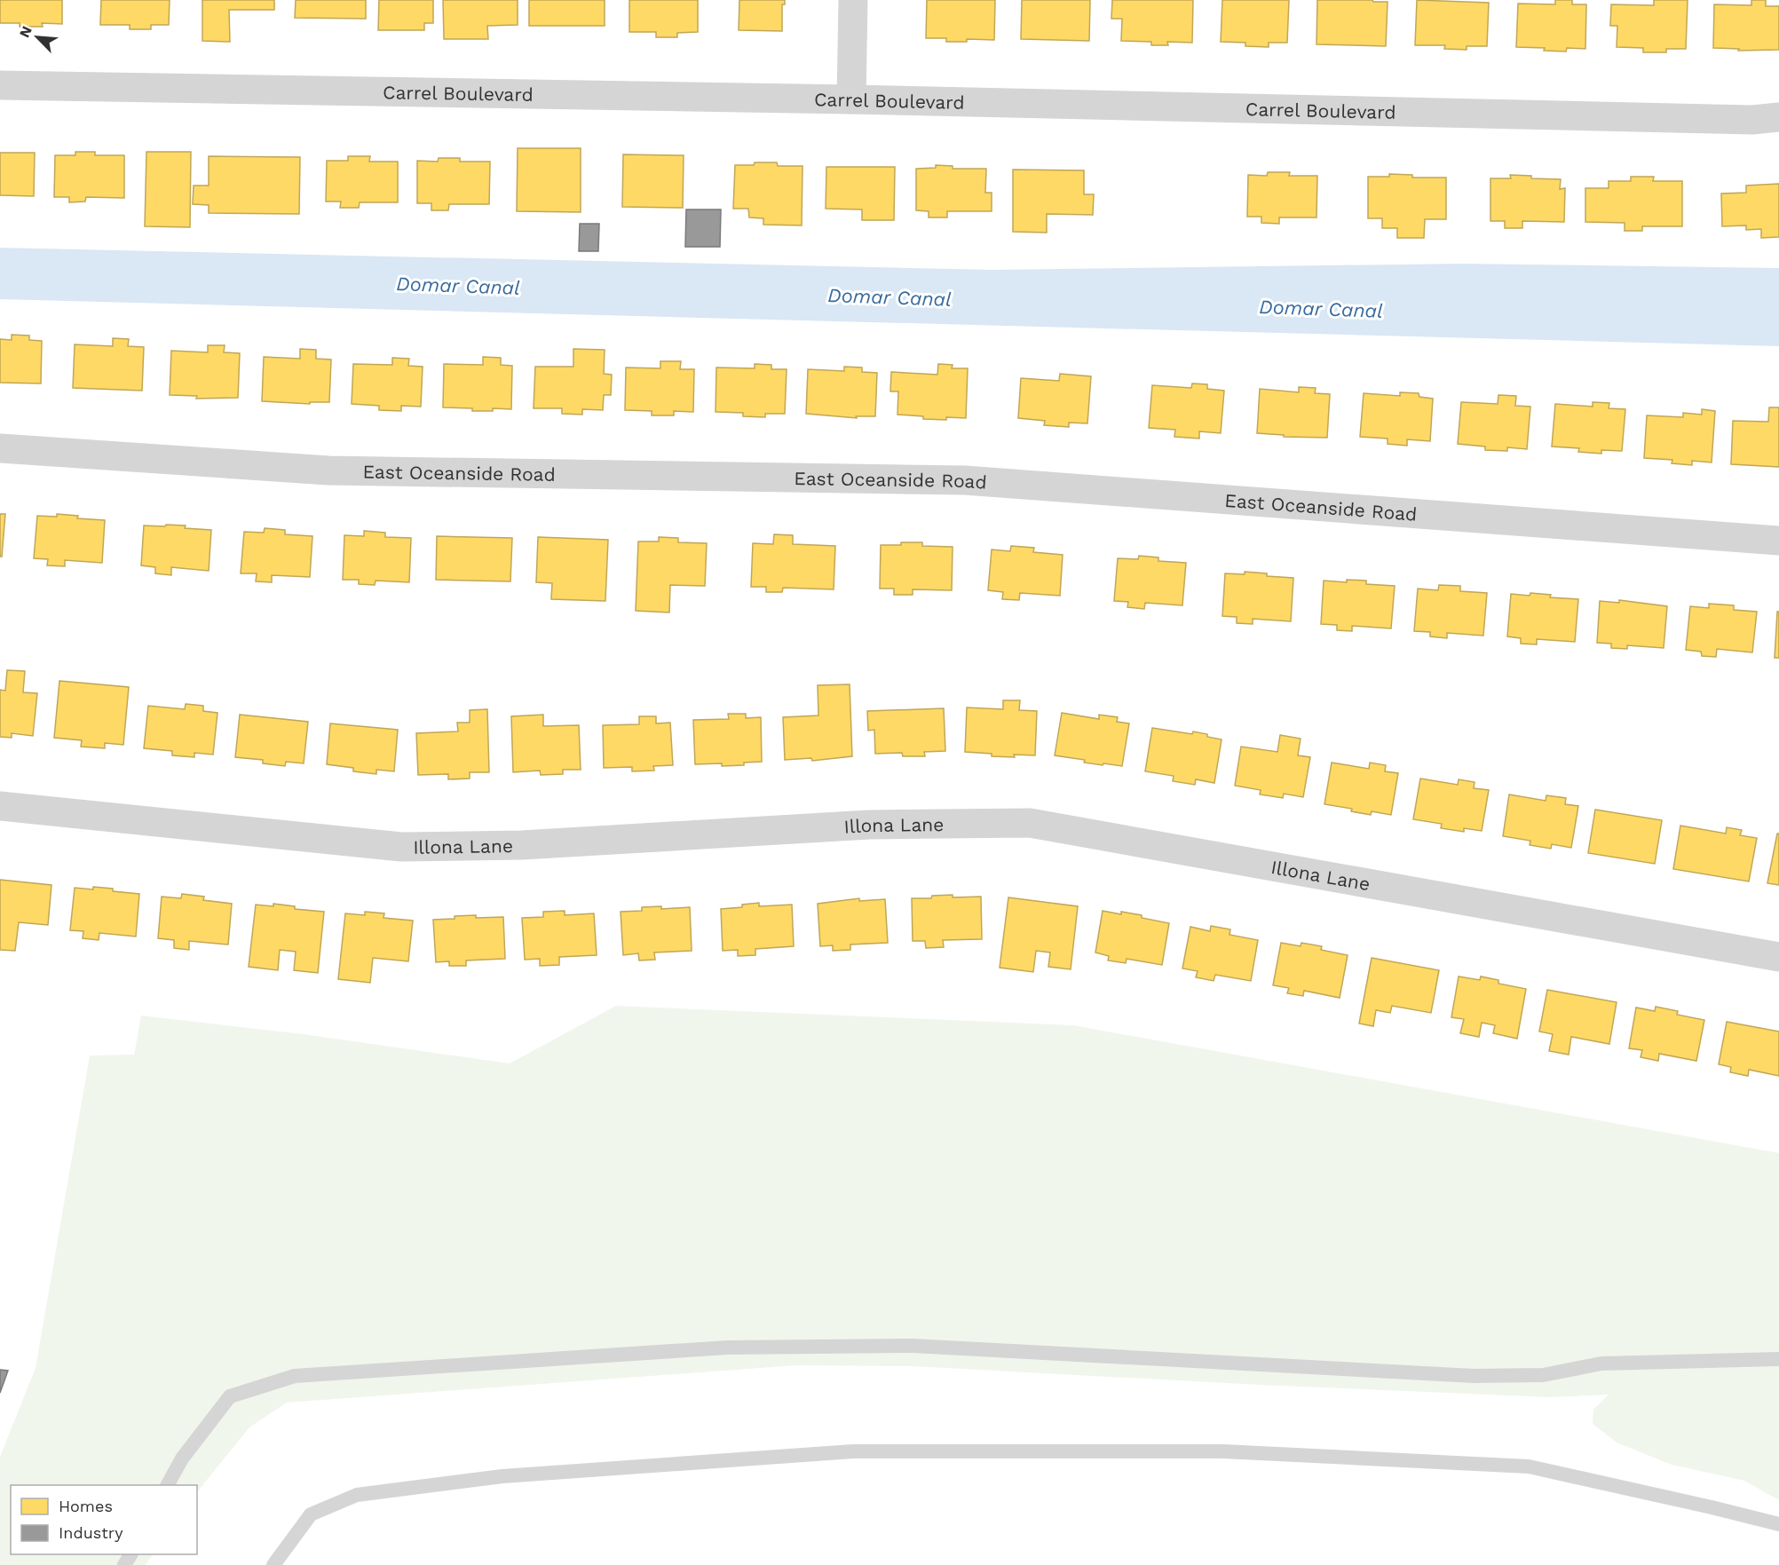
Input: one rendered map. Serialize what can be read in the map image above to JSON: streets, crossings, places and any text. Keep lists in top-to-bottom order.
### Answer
{
  "streets": {
    "street": ["Carrel Boulevard", "East Oceanside Road", "Illona Lane"]
  },
  "water": ["Domar Canal"],
  "legend": ["Homes", "Industry"],
  "north": "top left"
}
